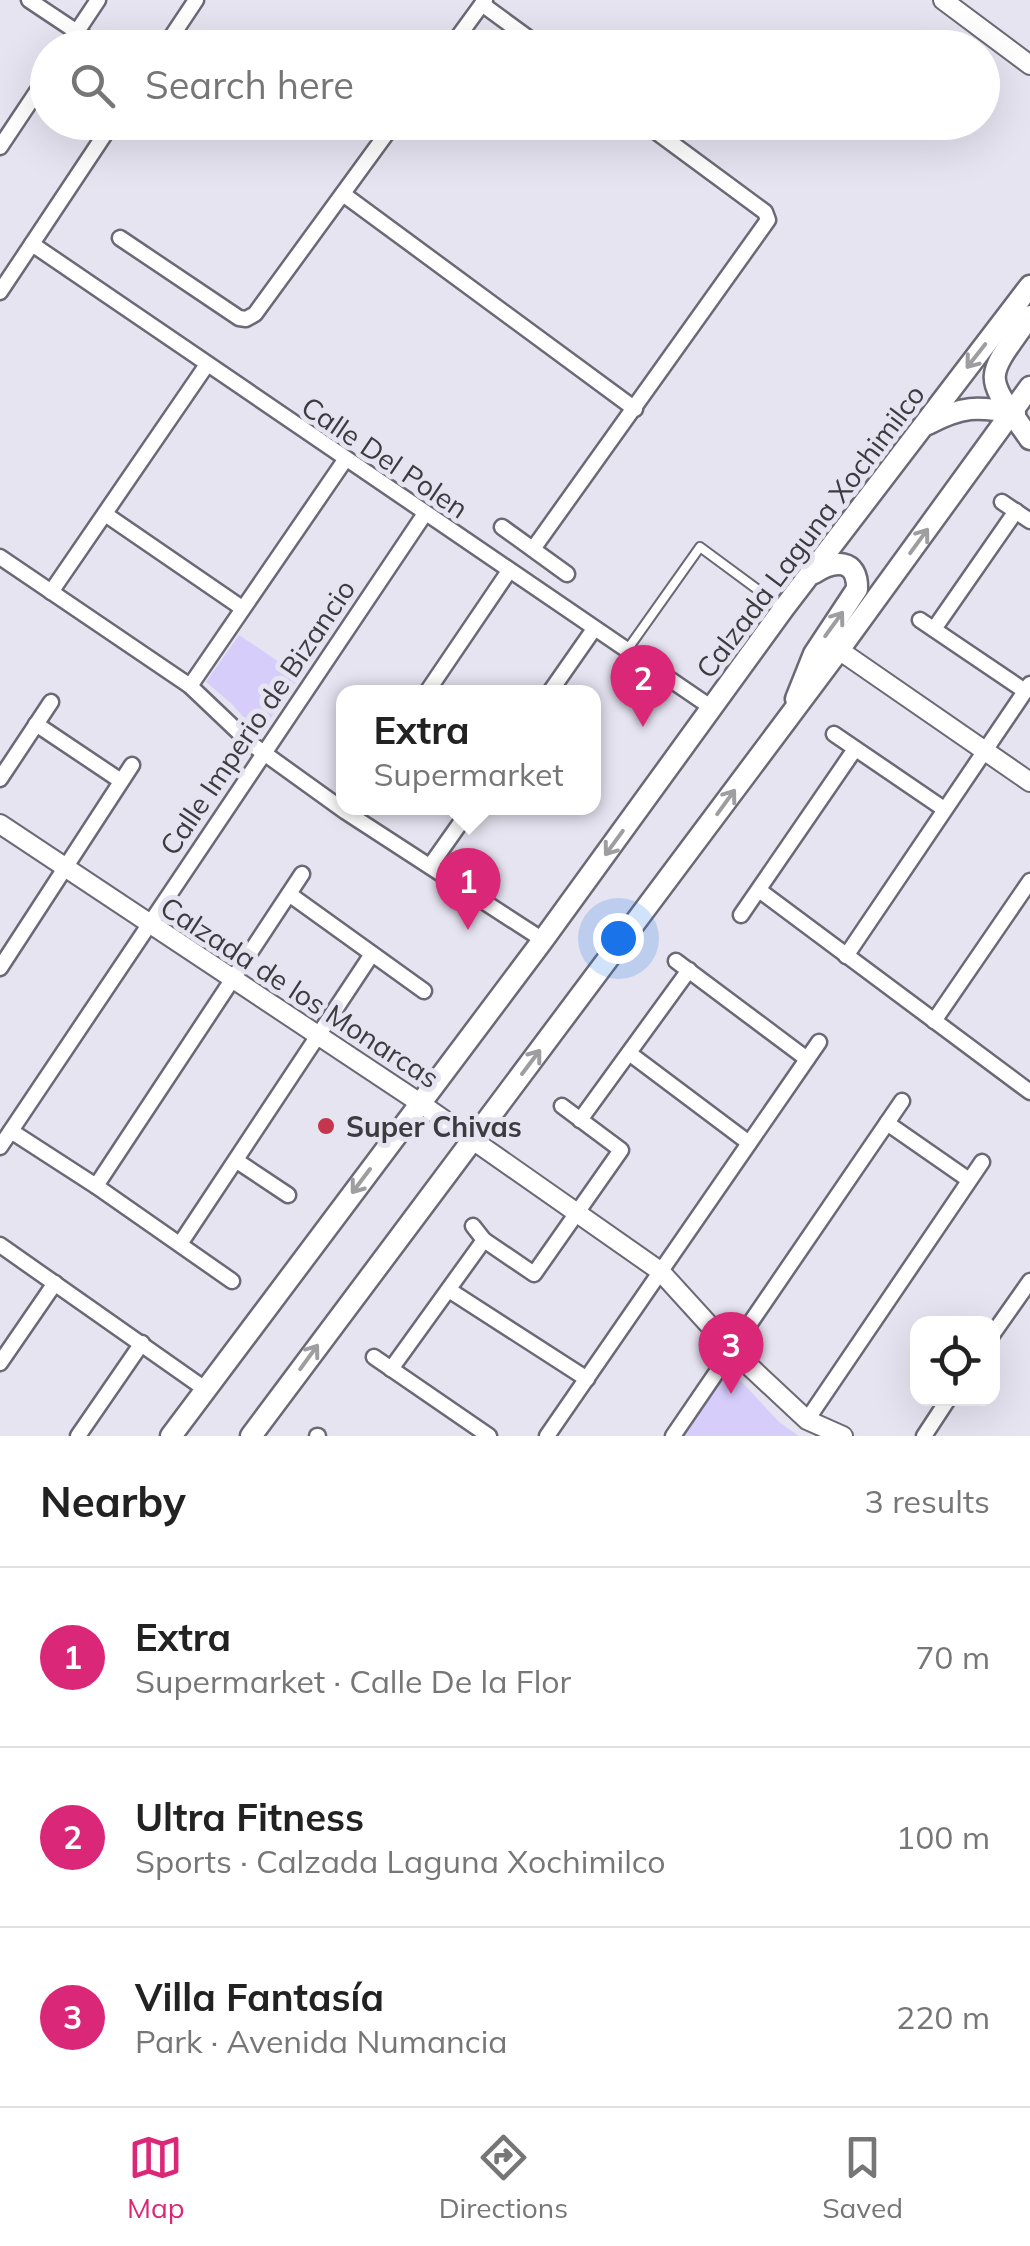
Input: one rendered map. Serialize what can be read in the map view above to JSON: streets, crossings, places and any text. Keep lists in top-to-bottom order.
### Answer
{
  "streets": {
    "main road": ["Calzada Laguna Xochimilco"],
    "street": ["Calle Del Polen", "Calle Imperio de Bizancio", "Calzada de los Monarcas"]
  },
  "crossings": [
    ["Calle Del Polen", "Calzada Laguna Xochimilco"],
    ["Calle Del Polen", "Calle Imperio de Bizancio"],
    ["Calzada Laguna Xochimilco", "Calzada de los Monarcas"],
    ["Calle Imperio de Bizancio", "Calzada de los Monarcas"]
  ],
  "places": ["Super Chivas"],
  "page": {
    "search": "Search here",
    "pins": ["2", "1", "3"],
    "popup": ["Extra", "Supermarket"],
    "heading": ["Nearby", "3 results"],
    "list": [
      {
        "mark": "1",
        "name": "Extra",
        "note": "Supermarket · Calle De la Flor",
        "value": "70 m"
      },
      {
        "mark": "2",
        "name": "Ultra Fitness",
        "note": "Sports · Calzada Laguna Xochimilco",
        "value": "100 m"
      },
      {
        "mark": "3",
        "name": "Villa Fantasía",
        "note": "Park · Avenida Numancia",
        "value": "220 m"
      }
    ],
    "nav": ["Map", "Directions", "Saved"]
  }
}
